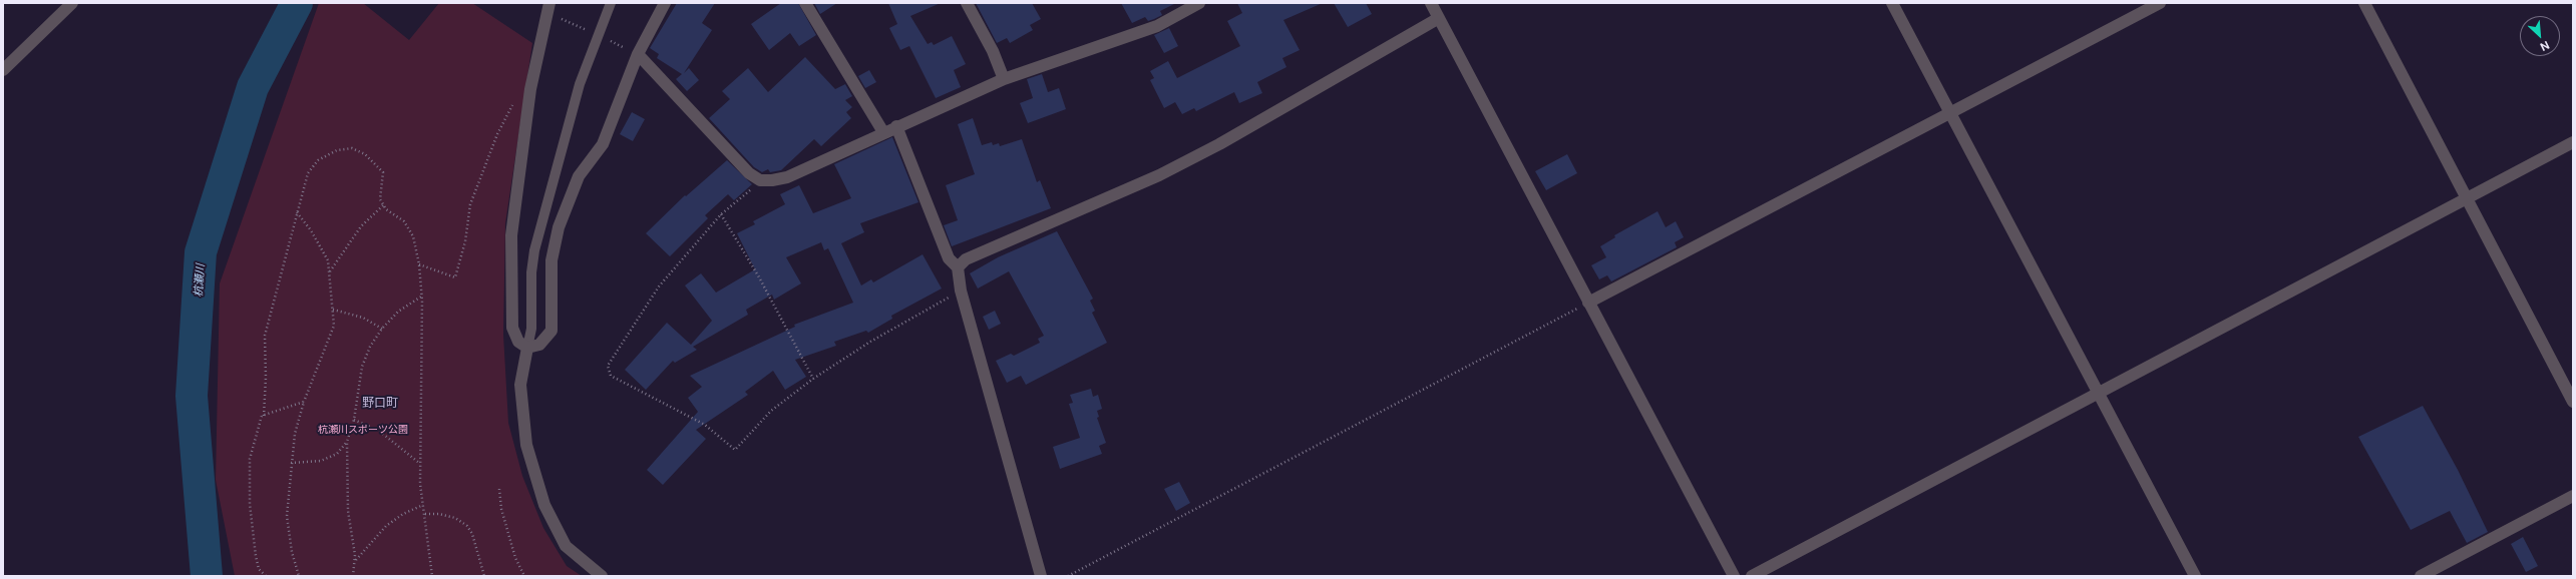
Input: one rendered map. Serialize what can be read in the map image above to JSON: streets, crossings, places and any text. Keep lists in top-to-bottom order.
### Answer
{
  "districts": ["野口町"],
  "water": ["杭瀬川"],
  "parks": ["杭瀬川スポーツ公園"],
  "north": "bottom right"
}
